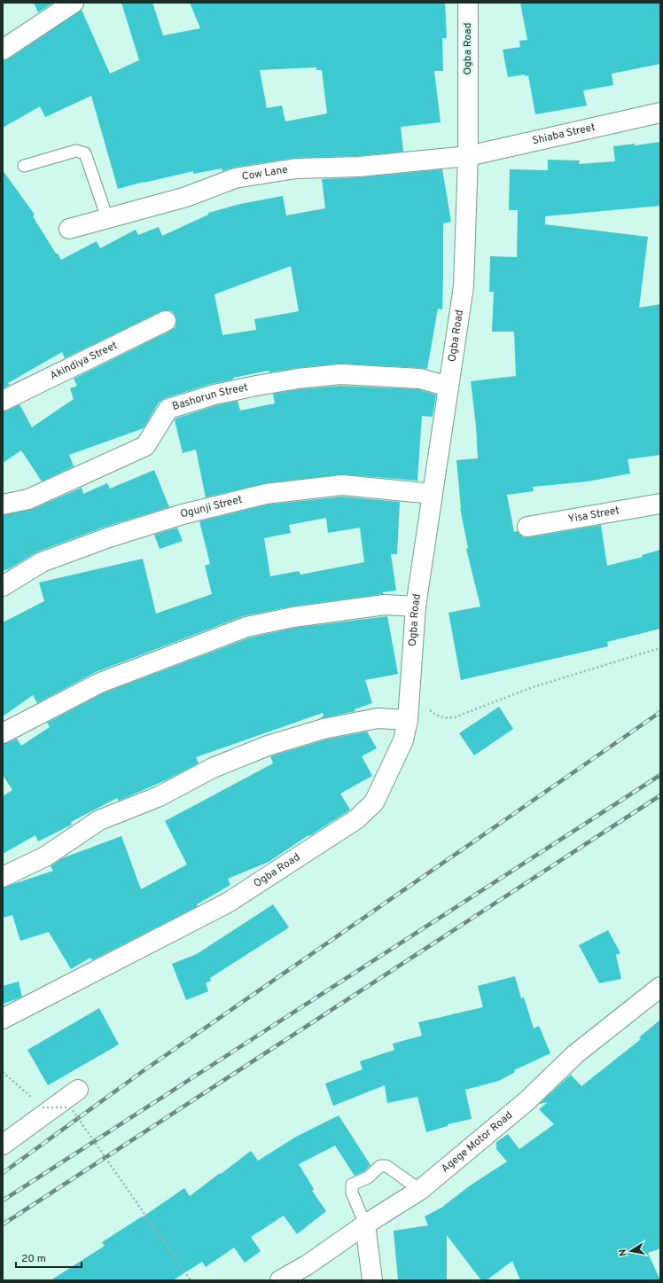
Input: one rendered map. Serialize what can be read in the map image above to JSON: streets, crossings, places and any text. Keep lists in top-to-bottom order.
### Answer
{
  "streets": {
    "street": [
      "Ogba Road",
      "Shiaba Street",
      "Cow Lane",
      "Akindiya Street",
      "Bashorun Street",
      "Ogunji Street",
      "Yisa Street",
      "Agege Motor Road"
    ]
  },
  "crossings": [
    ["Ogba Road", "Shiaba Street"],
    ["Ogba Road", "Cow Lane"],
    ["Ogba Road", "Bashorun Street"],
    ["Ogba Road", "Ogunji Street"],
    ["Shiaba Street", "Cow Lane"]
  ],
  "scale_bar": "20 m",
  "north": "left"
}
